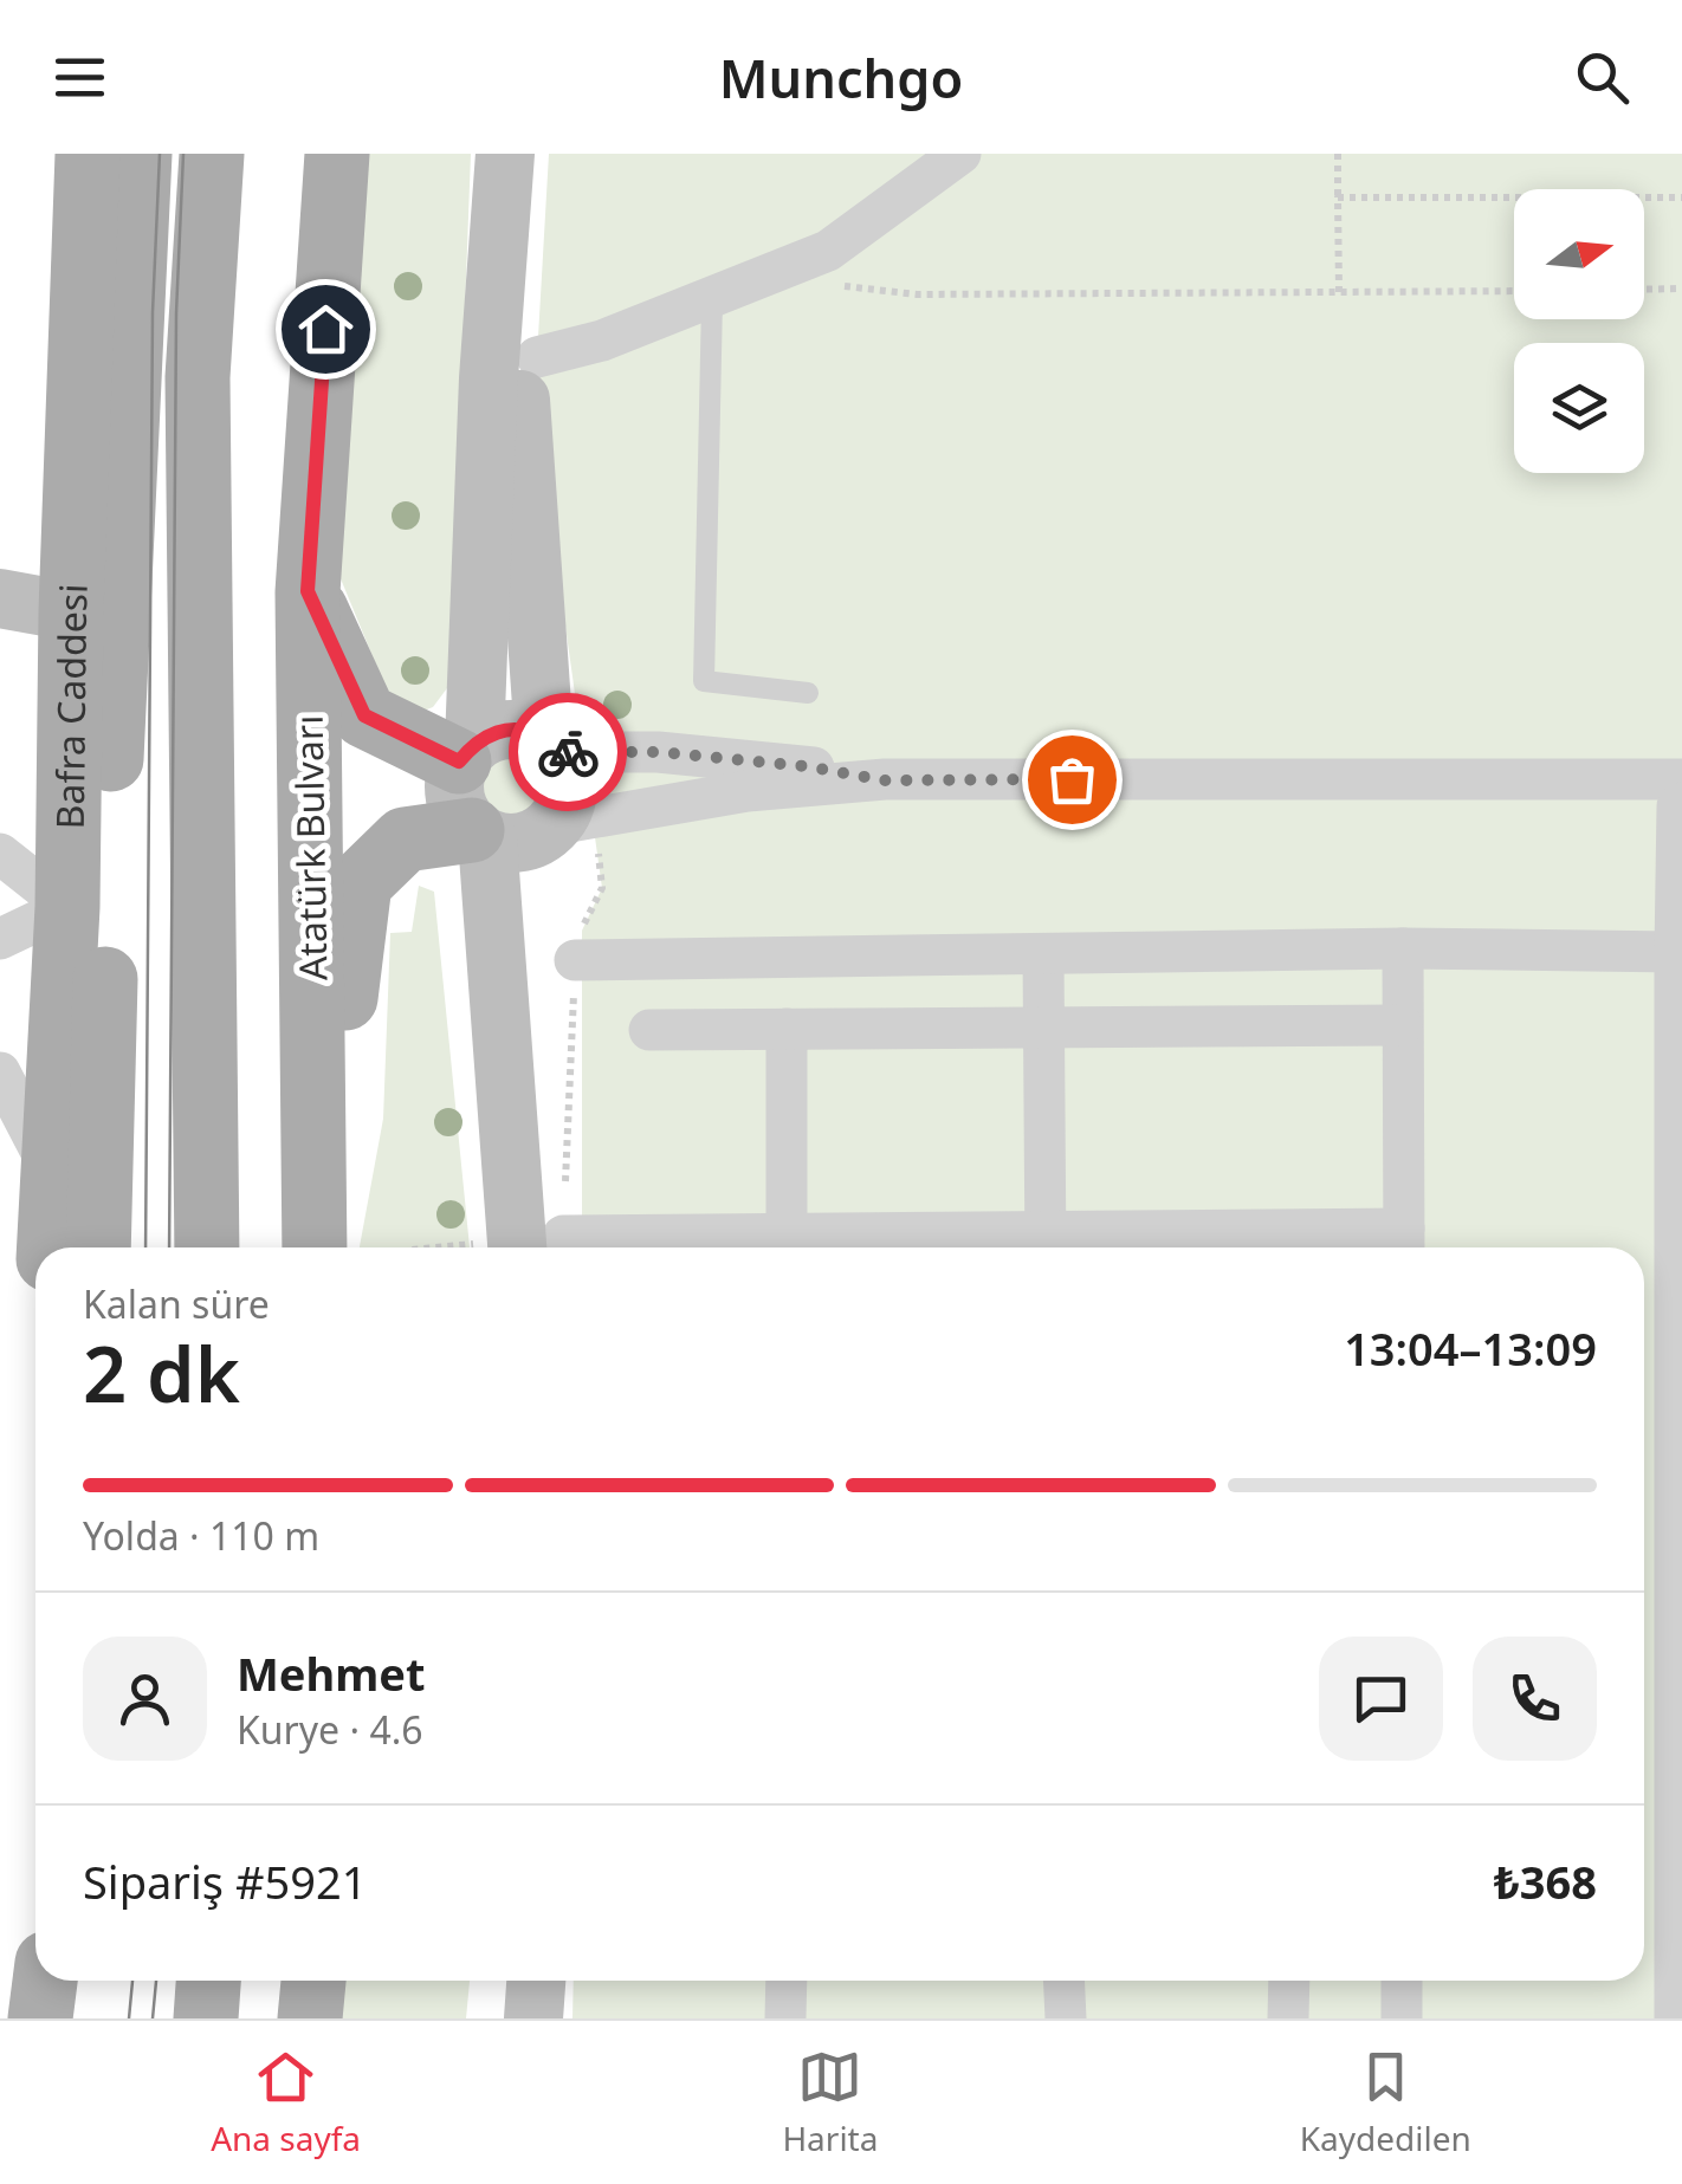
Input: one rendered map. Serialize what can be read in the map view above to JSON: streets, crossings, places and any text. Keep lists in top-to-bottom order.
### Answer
{
  "streets": {
    "main road": ["Bafra Caddesi", "Atatürk Bulvarı"]
  },
  "north": "right",
  "page": {
    "header": "Munchgo",
    "heading": ["2 dk", "Kalan süre", "13:04–13:09"],
    "panel": [
      "Mehmet",
      "Kurye · 4.6",
      "Sipariş #5921",
      "₺368"
    ],
    "bar": "Yolda · 110 m",
    "tabs": ["Ana sayfa", "Harita", "Kaydedilen"]
  }
}
